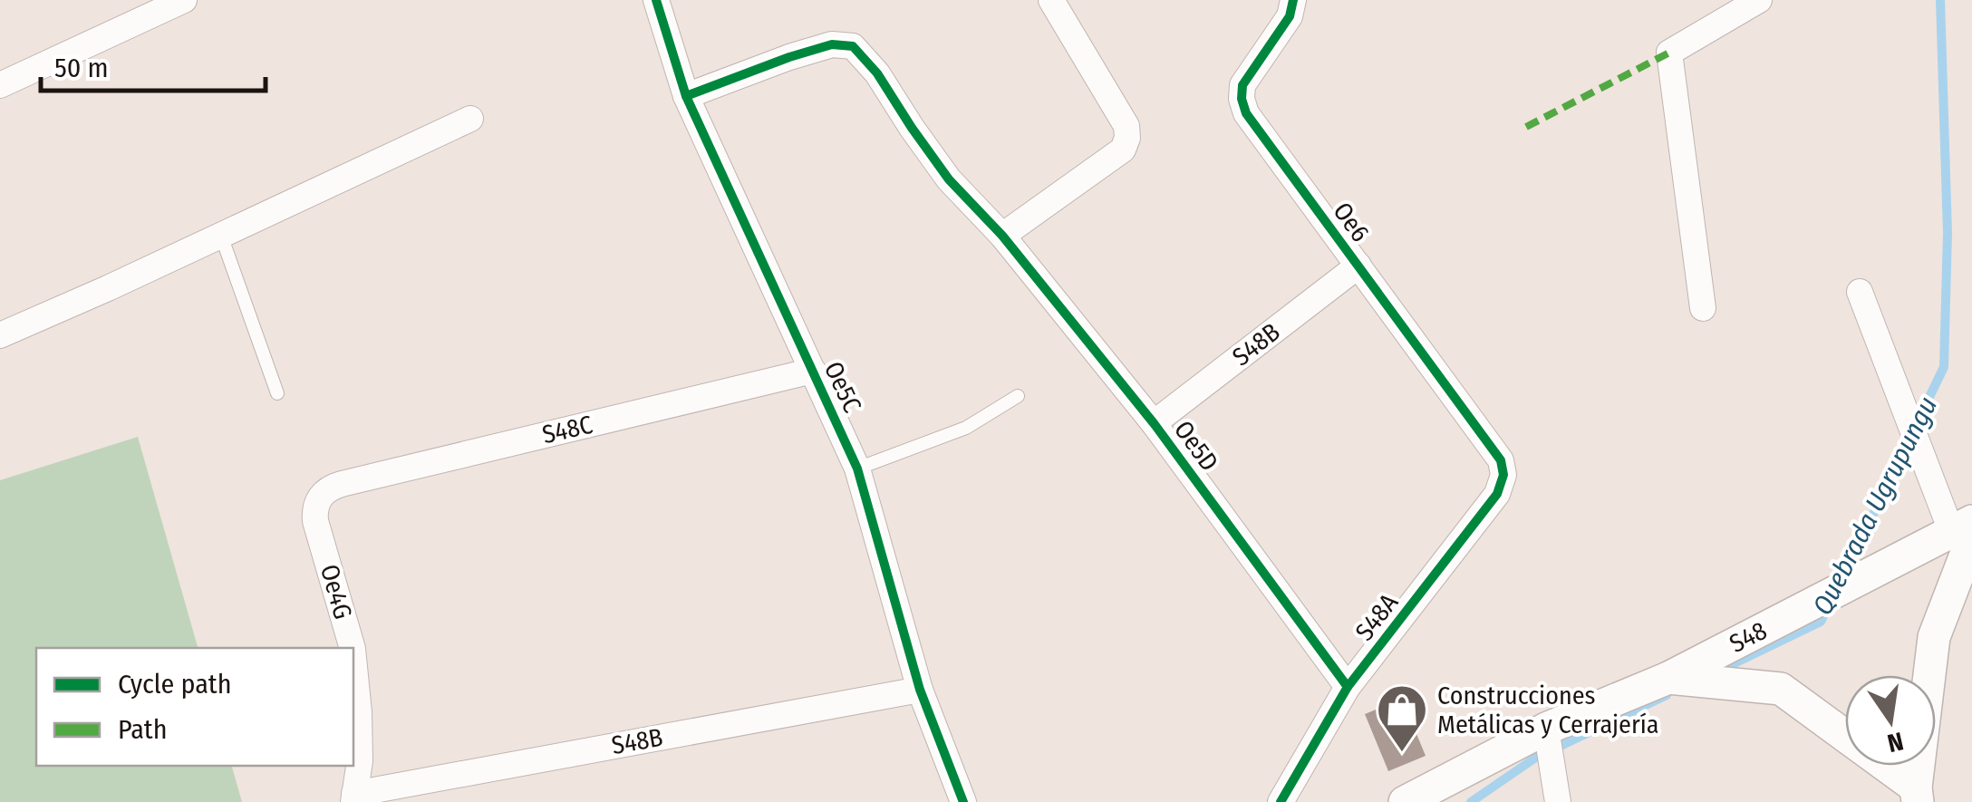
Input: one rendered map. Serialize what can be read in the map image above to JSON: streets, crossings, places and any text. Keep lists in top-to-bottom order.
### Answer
{
  "streets": {
    "street": [
      "Oe6",
      "S48B",
      "Oe5C",
      "S48C",
      "Oe5D",
      "Oe4G",
      "S48A",
      "S48"
    ]
  },
  "crossings": [
    ["Oe6", "S48B"],
    ["Oe6", "S48A"],
    ["S48B", "Oe5C"],
    ["S48B", "Oe5D"],
    ["S48B", "Oe4G"],
    ["Oe5C", "S48C"],
    ["Oe5C", "Oe5D"],
    ["S48C", "Oe4G"],
    ["Oe5D", "S48A"]
  ],
  "water": ["Quebrada Ugrupungu"],
  "places": {
    "shop": ["Construcciones Metálicas y Cerrajería"]
  },
  "legend": ["Cycle path", "Path"],
  "scale_bar": "50 m",
  "north": "bottom"
}
